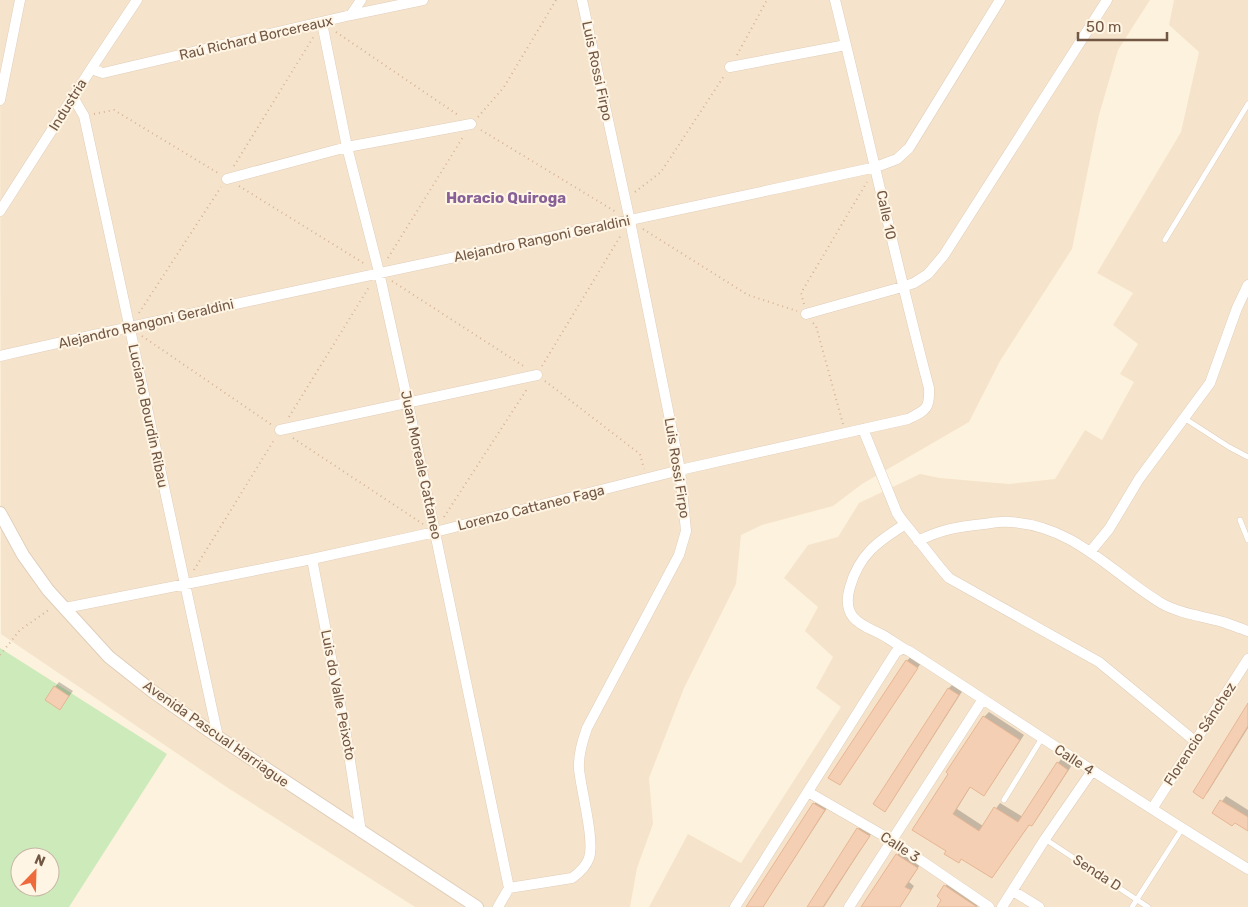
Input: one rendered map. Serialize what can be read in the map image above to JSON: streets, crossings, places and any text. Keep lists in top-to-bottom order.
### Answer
{
  "streets": {
    "street": [
      "Raú Richard Borcereaux",
      "Luis Rossi Firpo",
      "Industria",
      "Calle 10",
      "Alejandro Rangoni Geraldini",
      "Luciano Bourdin Ribau",
      "Juan Moreale Cattaneo",
      "Lorenzo Cattaneo Faga",
      "Luis do Valle Peixoto",
      "Avenida Pascual Harriague",
      "Florencio Sánchez",
      "Calle 4",
      "Calle 3"
    ],
    "lane": ["Senda D"]
  },
  "crossings": [
    ["Raú Richard Borcereaux", "Industria"],
    ["Raú Richard Borcereaux", "Juan Moreale Cattaneo"],
    ["Luis Rossi Firpo", "Alejandro Rangoni Geraldini"],
    ["Luis Rossi Firpo", "Juan Moreale Cattaneo"],
    ["Luis Rossi Firpo", "Lorenzo Cattaneo Faga"],
    ["Industria", "Luciano Bourdin Ribau"],
    ["Calle 10", "Alejandro Rangoni Geraldini"],
    ["Calle 10", "Lorenzo Cattaneo Faga"],
    ["Alejandro Rangoni Geraldini", "Luciano Bourdin Ribau"],
    ["Alejandro Rangoni Geraldini", "Juan Moreale Cattaneo"],
    ["Luciano Bourdin Ribau", "Lorenzo Cattaneo Faga"],
    ["Luciano Bourdin Ribau", "Avenida Pascual Harriague"],
    ["Juan Moreale Cattaneo", "Lorenzo Cattaneo Faga"],
    ["Lorenzo Cattaneo Faga", "Luis do Valle Peixoto"],
    ["Lorenzo Cattaneo Faga", "Avenida Pascual Harriague"],
    ["Luis do Valle Peixoto", "Avenida Pascual Harriague"],
    ["Florencio Sánchez", "Calle 4"]
  ],
  "districts": ["Horacio Quiroga"],
  "scale_bar": "50 m",
  "north": "top right"
}
